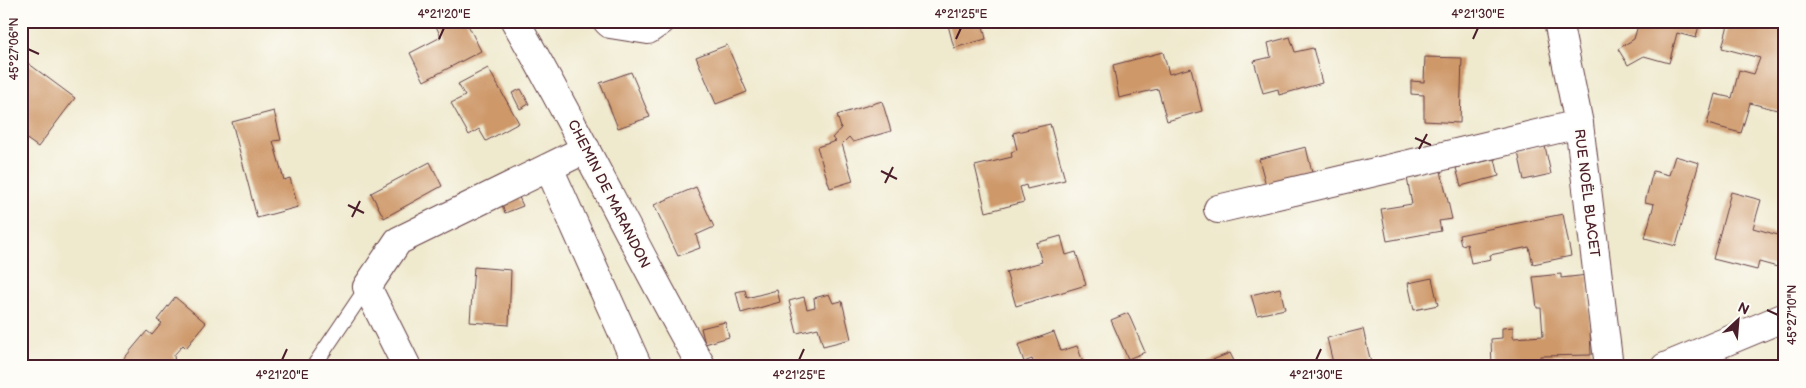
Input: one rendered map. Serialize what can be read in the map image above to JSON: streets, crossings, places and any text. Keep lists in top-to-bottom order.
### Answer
{
  "streets": {
    "street": ["RUE NOËL BLACET", "CHEMIN DE MARANDON"]
  },
  "north": "top right",
  "coordinates": [
    "4°21'20\"E",
    "4°21'25\"E",
    "4°21'30\"E",
    "45°27'06\"N",
    "45°27'10\"N"
  ]
}
